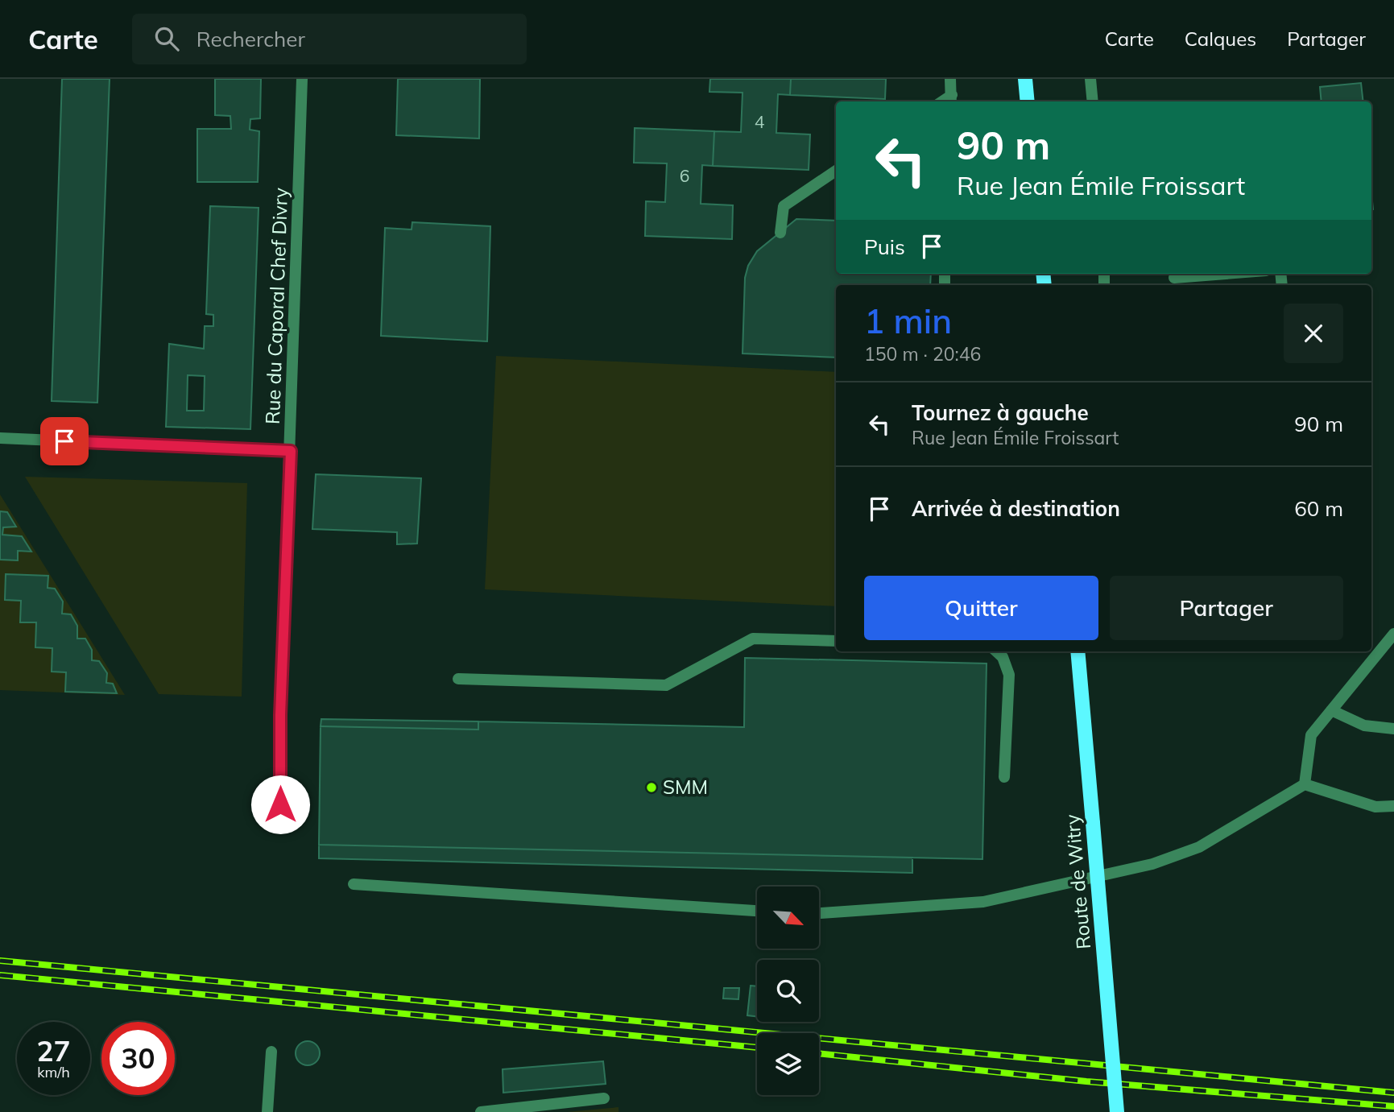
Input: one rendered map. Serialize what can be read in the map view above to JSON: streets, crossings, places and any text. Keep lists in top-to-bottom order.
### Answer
{
  "streets": {
    "main road": ["Route de Witry"],
    "street": ["Rue du Caporal Chef Divry"]
  },
  "places": ["SMM"],
  "house_numbers": ["4", "6"],
  "north": "bottom right",
  "page": {
    "header": "Carte",
    "search": "Rechercher",
    "nav": ["Carte", "Calques", "Partager"],
    "turn": ["90 m", "Rue Jean Émile Froissart"],
    "then": "Puis",
    "heading": ["1 min", "150 m · 20:46"],
    "list": [
      {
        "name": "Tournez à gauche",
        "note": "Rue Jean Émile Froissart",
        "value": "90 m"
      },
      {
        "name": "Arrivée à destination",
        "value": "60 m"
      }
    ],
    "buttons": ["Quitter", "Partager"],
    "speed": "27 km/h",
    "limit": "30"
  }
}
